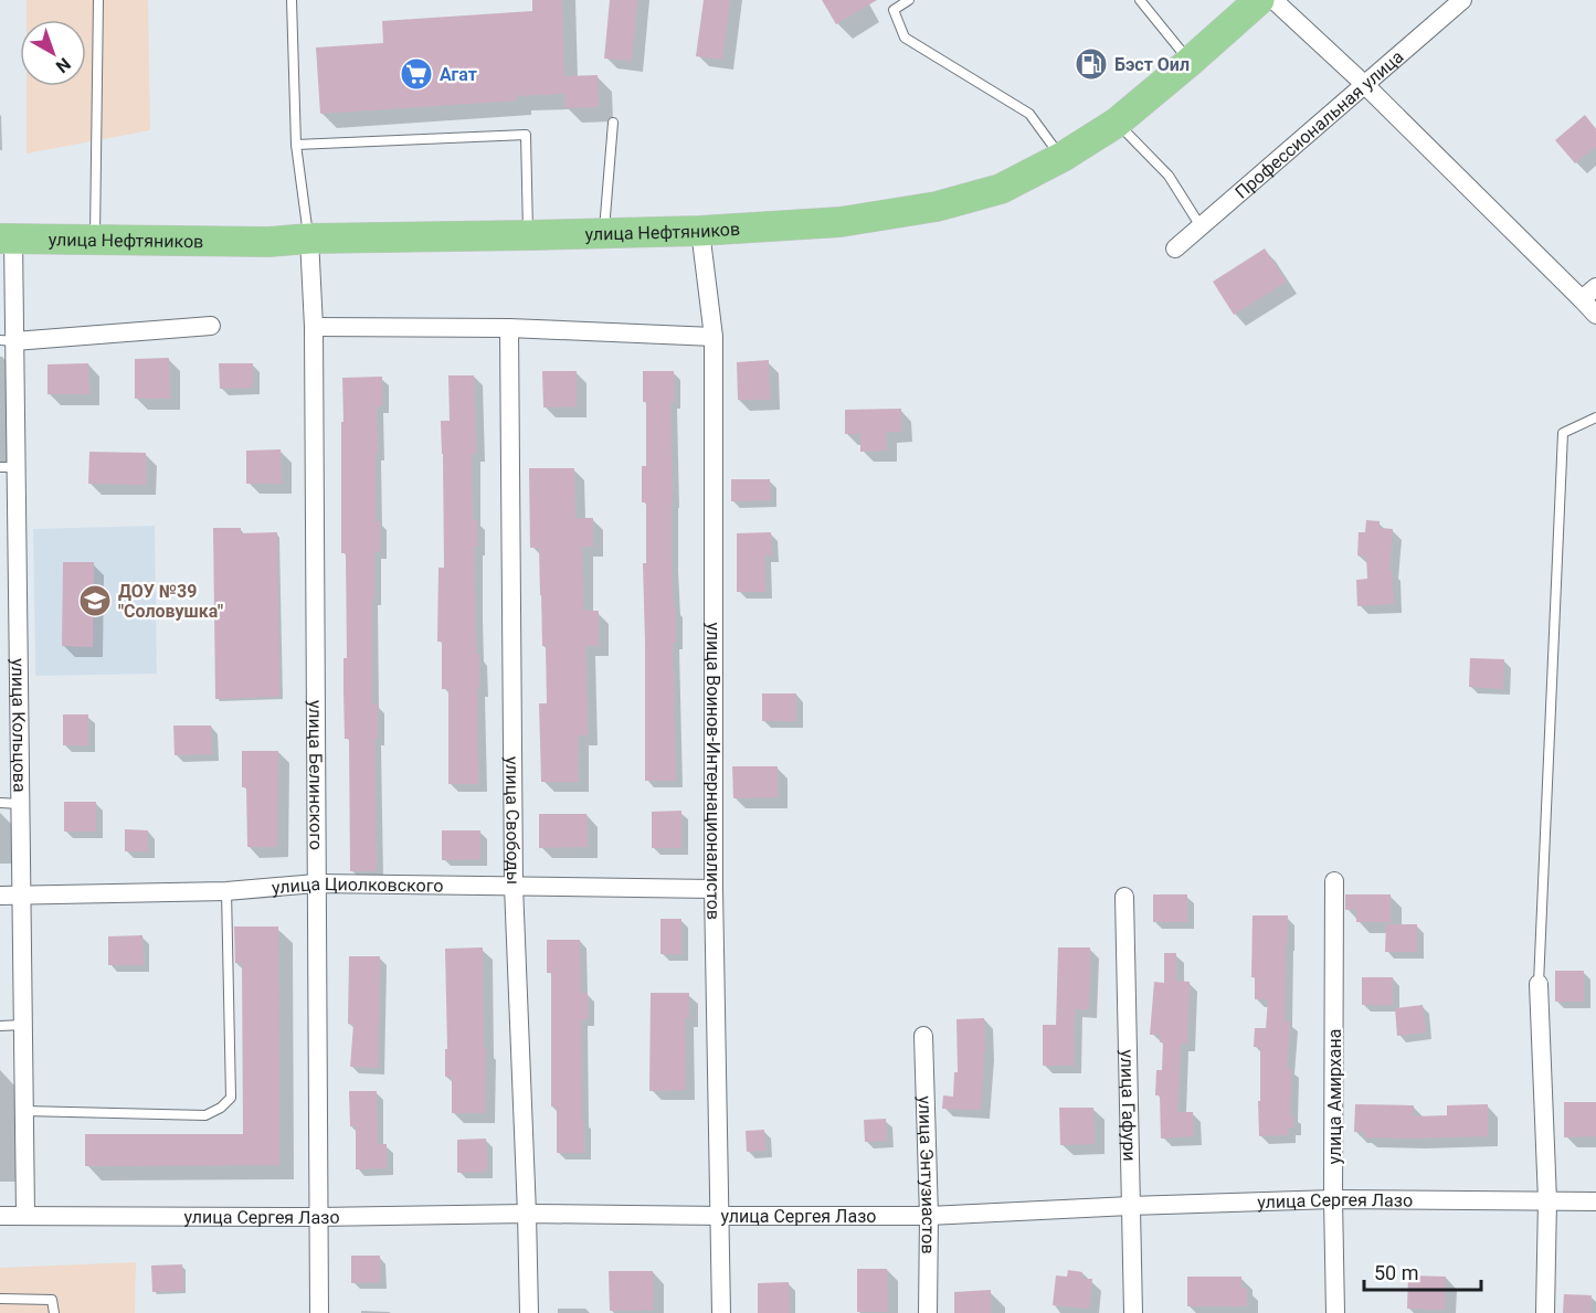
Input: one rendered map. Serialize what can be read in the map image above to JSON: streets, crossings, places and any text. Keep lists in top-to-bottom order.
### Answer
{
  "streets": {
    "main road": ["улица Нефтяников"],
    "street": [
      "Профессиональная улица",
      "улица Кольцова",
      "улица Воинов-Интернационалистов",
      "улица Белинского",
      "улица Свободы",
      "улица Циолковского",
      "улица Амирхана",
      "улица Гафури",
      "улица Энтузиастов",
      "улица Сергея Лазо"
    ]
  },
  "crossings": [
    ["улица Нефтяников", "улица Кольцова"],
    ["улица Нефтяников", "улица Воинов-Интернационалистов"],
    ["улица Нефтяников", "улица Белинского"],
    ["улица Кольцова", "улица Циолковского"],
    ["улица Кольцова", "улица Сергея Лазо"],
    ["улица Воинов-Интернационалистов", "улица Циолковского"],
    ["улица Воинов-Интернационалистов", "улица Сергея Лазо"],
    ["улица Белинского", "улица Циолковского"],
    ["улица Белинского", "улица Сергея Лазо"],
    ["улица Свободы", "улица Циолковского"],
    ["улица Свободы", "улица Сергея Лазо"],
    ["улица Амирхана", "улица Сергея Лазо"],
    ["улица Гафури", "улица Сергея Лазо"],
    ["улица Энтузиастов", "улица Сергея Лазо"]
  ],
  "places": {
    "fuel station": ["Бэст Оил"],
    "supermarket": ["Агат"],
    "school or university": ["ДОУ №39 \"Соловушка\""]
  },
  "scale_bar": "50 m",
  "north": "bottom right"
}
